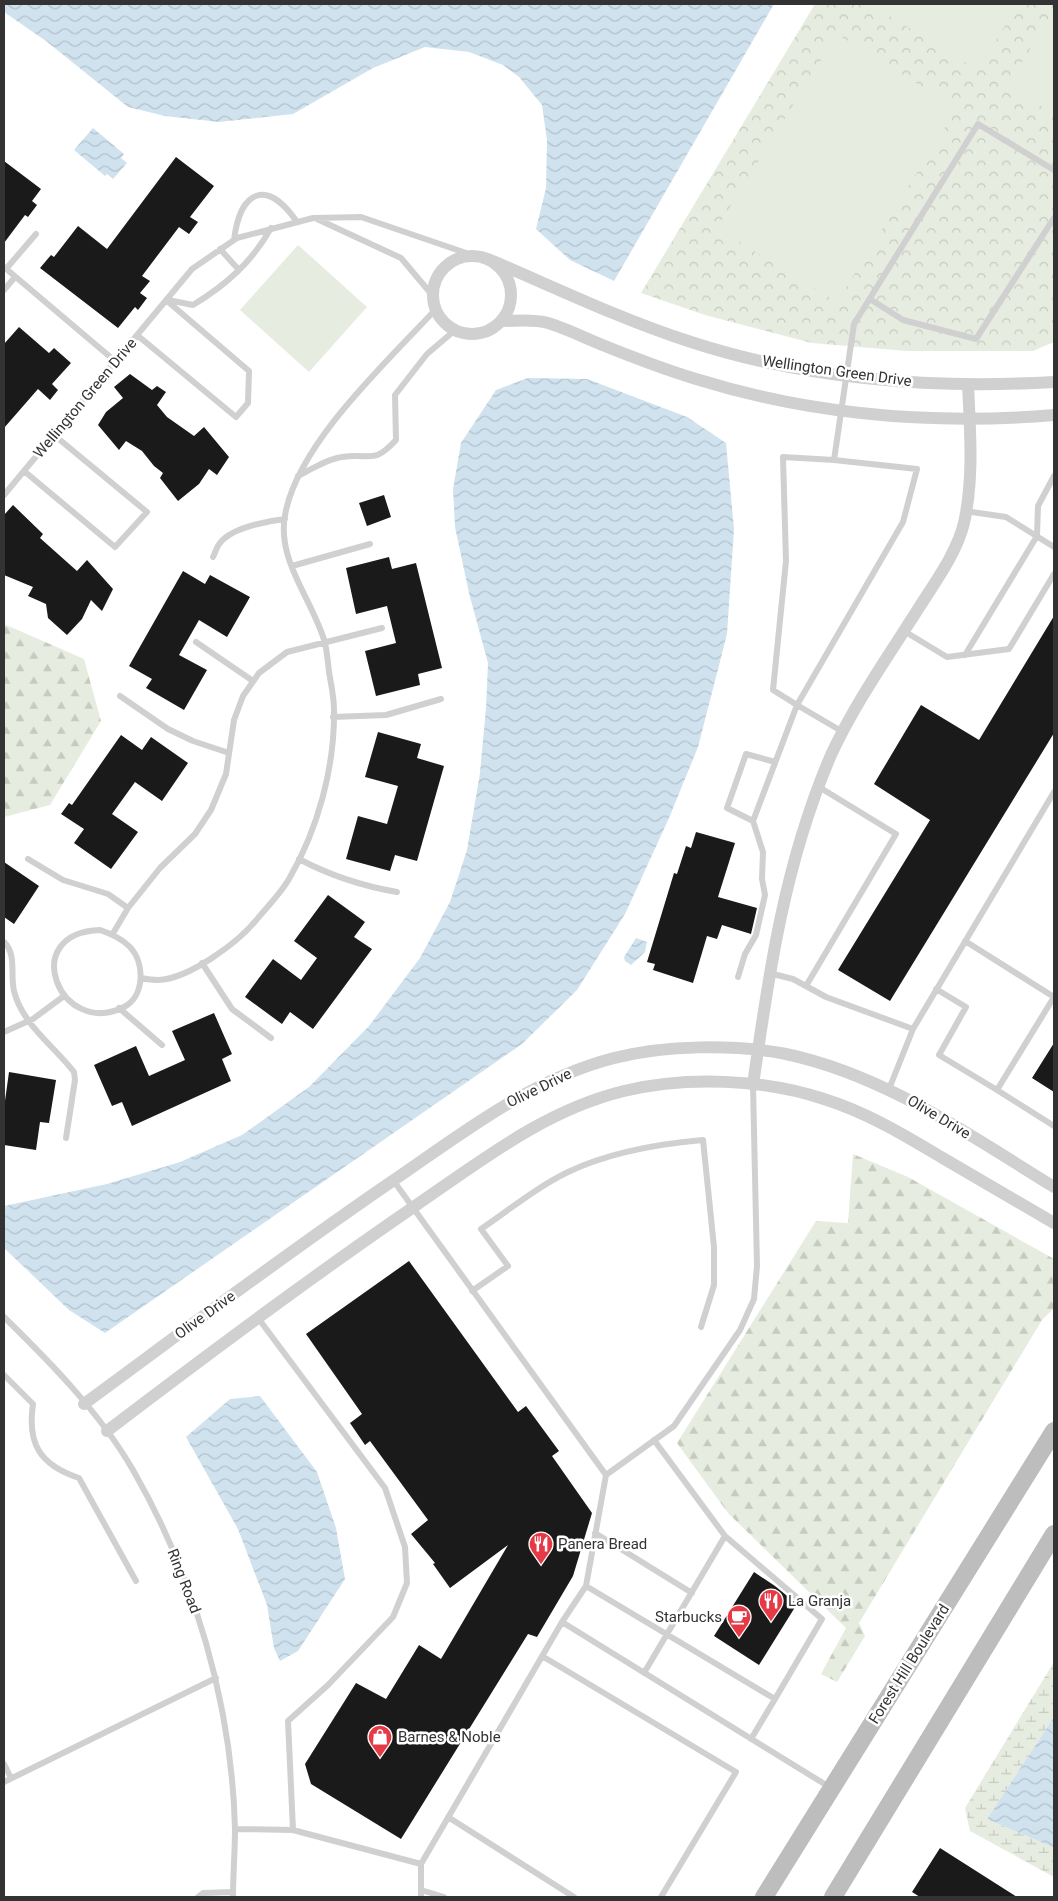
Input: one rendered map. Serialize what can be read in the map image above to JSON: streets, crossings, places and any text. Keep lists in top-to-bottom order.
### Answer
{
  "streets": {
    "main road": ["Forest Hill Boulevard"],
    "street": ["Wellington Green Drive", "Olive Drive"],
    "lane": ["Ring Road"]
  },
  "crossings": [
    ["Olive Drive", "Ring Road"]
  ],
  "places": {
    "restaurant": ["Panera Bread", "La Granja"],
    "cafe": ["Starbucks"],
    "shop": ["Barnes & Noble"]
  }
}
